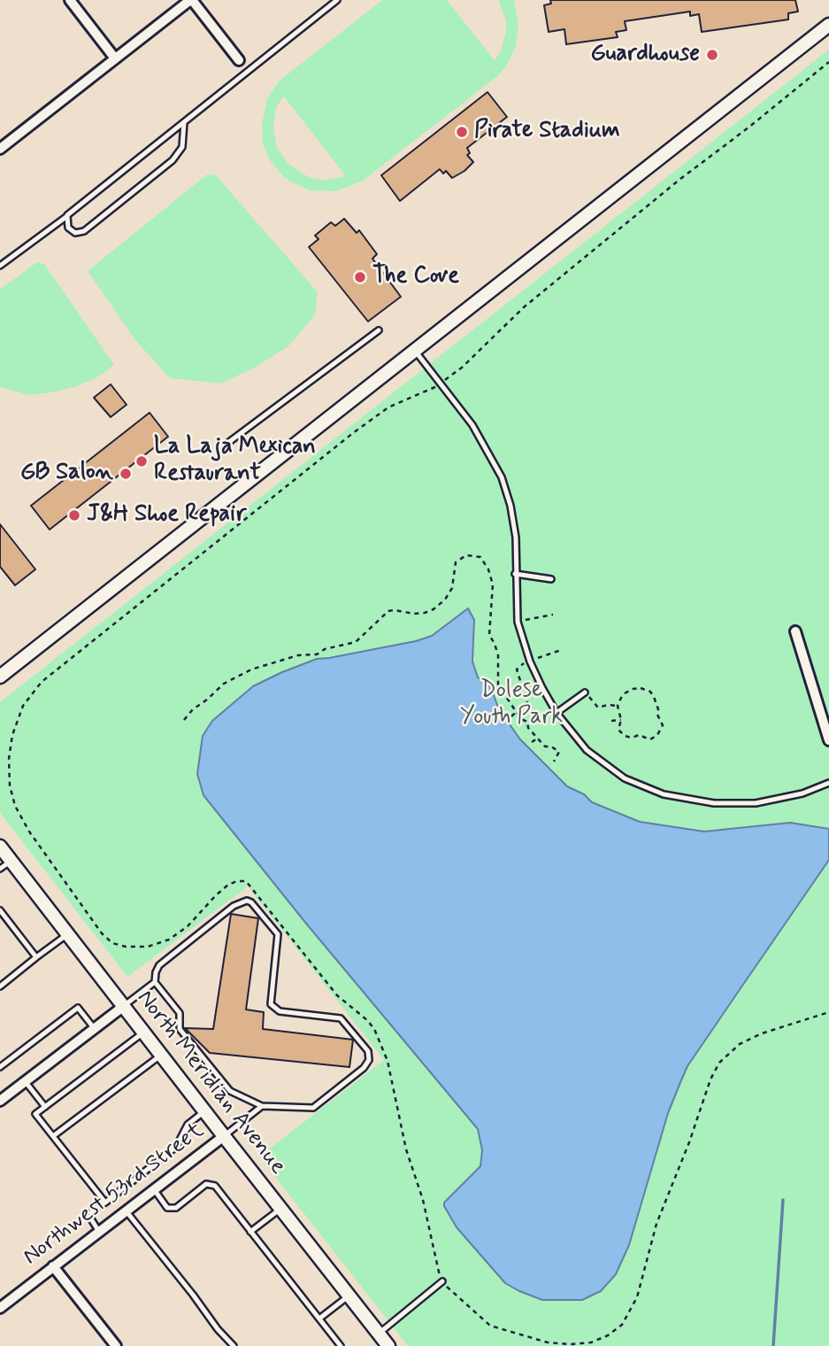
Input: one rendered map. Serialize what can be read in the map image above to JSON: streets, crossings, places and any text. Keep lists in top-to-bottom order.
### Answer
{
  "streets": {
    "main road": ["North Meridian Avenue"],
    "street": ["Northwest 53rd Street"]
  },
  "crossings": [
    ["North Meridian Avenue", "Northwest 53rd Street"]
  ],
  "parks": ["Dolese Youth Park"],
  "places": [
    "Guardhouse",
    "Pirate Stadium",
    "The Cove",
    "La Laja Mexican Restaurant",
    "GB Salon",
    "J&H Shoe Repair"
  ]
}
